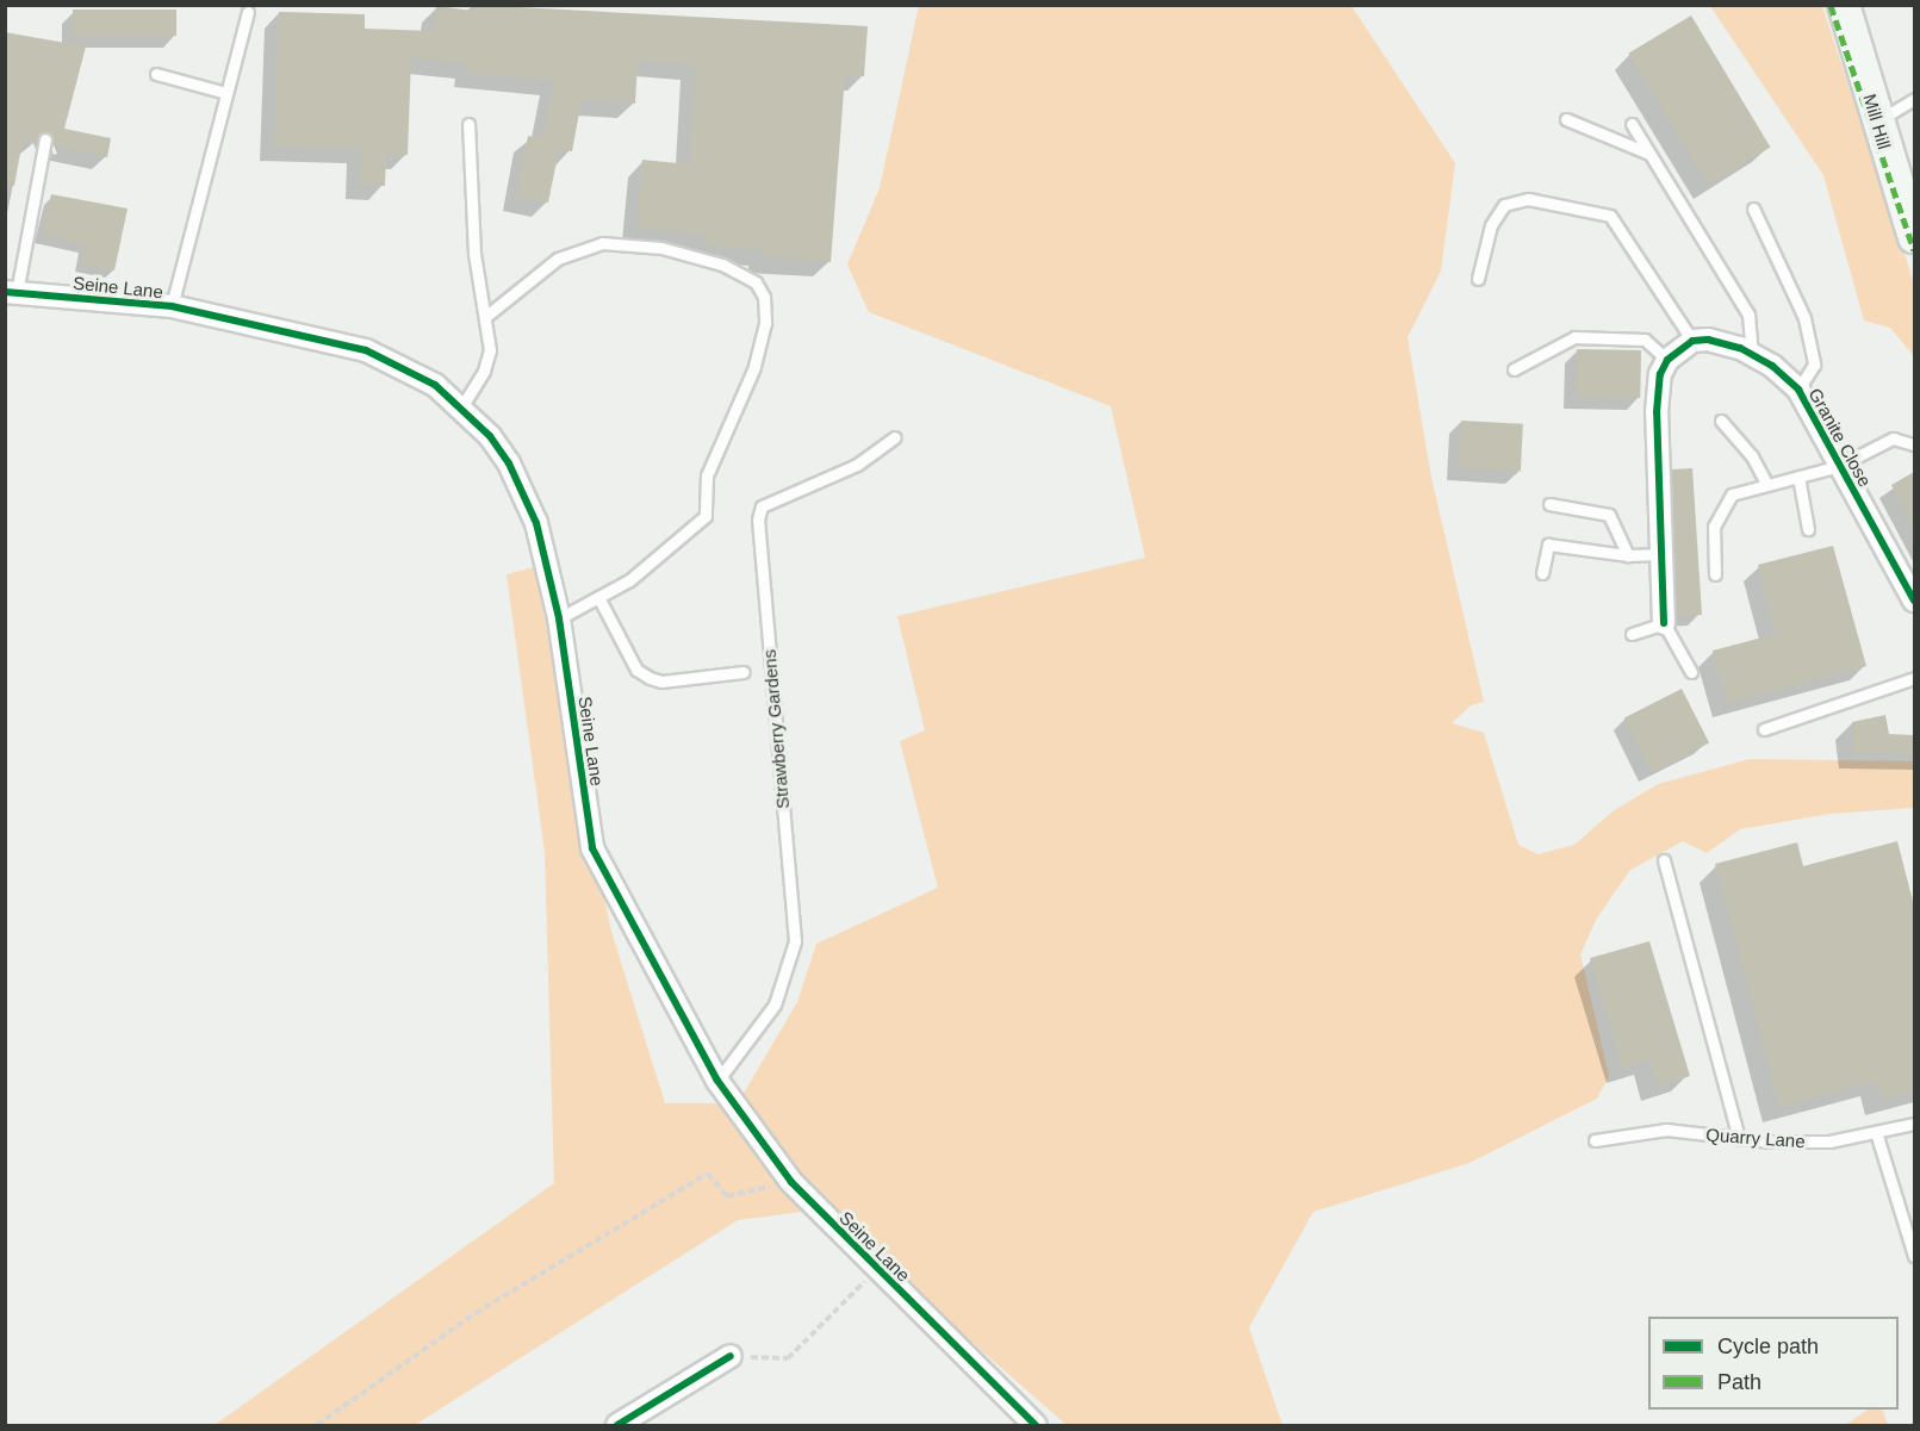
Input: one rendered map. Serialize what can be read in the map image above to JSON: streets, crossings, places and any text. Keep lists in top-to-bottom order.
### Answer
{
  "streets": {
    "main road": ["Mill Hill"],
    "street": ["Seine Lane", "Granite Close"],
    "lane": ["Strawberry Gardens", "Quarry Lane"]
  },
  "crossings": [
    ["Seine Lane", "Strawberry Gardens"]
  ],
  "legend": ["Cycle path", "Path"]
}
